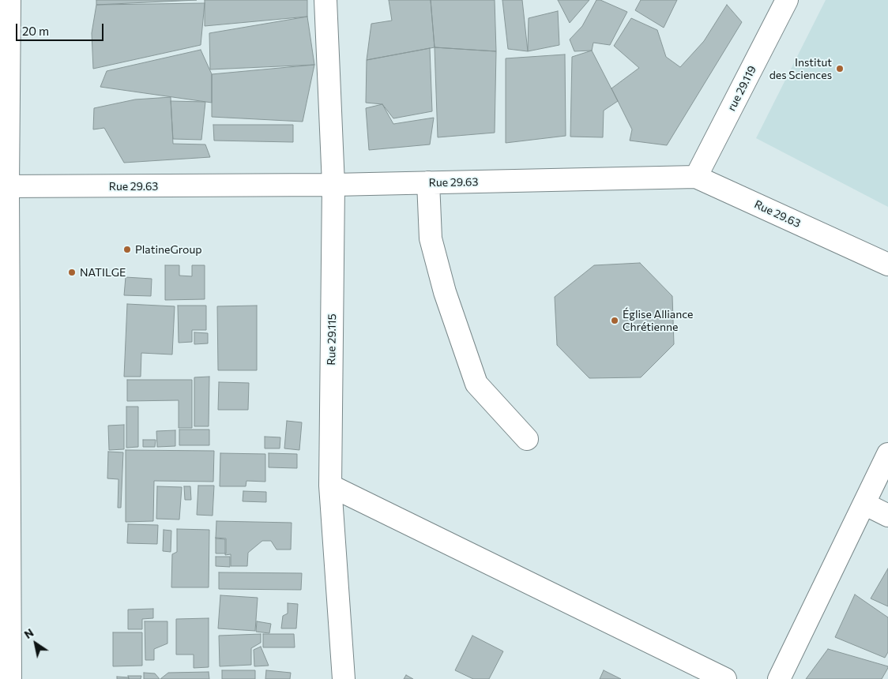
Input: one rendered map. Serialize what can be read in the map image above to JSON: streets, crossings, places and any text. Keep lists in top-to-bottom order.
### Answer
{
  "streets": {
    "street": ["rue 29.119", "Rue 29.63", "Rue 29.115"]
  },
  "crossings": [
    ["rue 29.119", "Rue 29.63"],
    ["Rue 29.63", "Rue 29.115"]
  ],
  "places": [
    "Institut des Sciences",
    "PlatineGroup",
    "NATILGE",
    "Église Alliance Chrétienne"
  ],
  "scale_bar": "20 m",
  "north": "top left"
}
